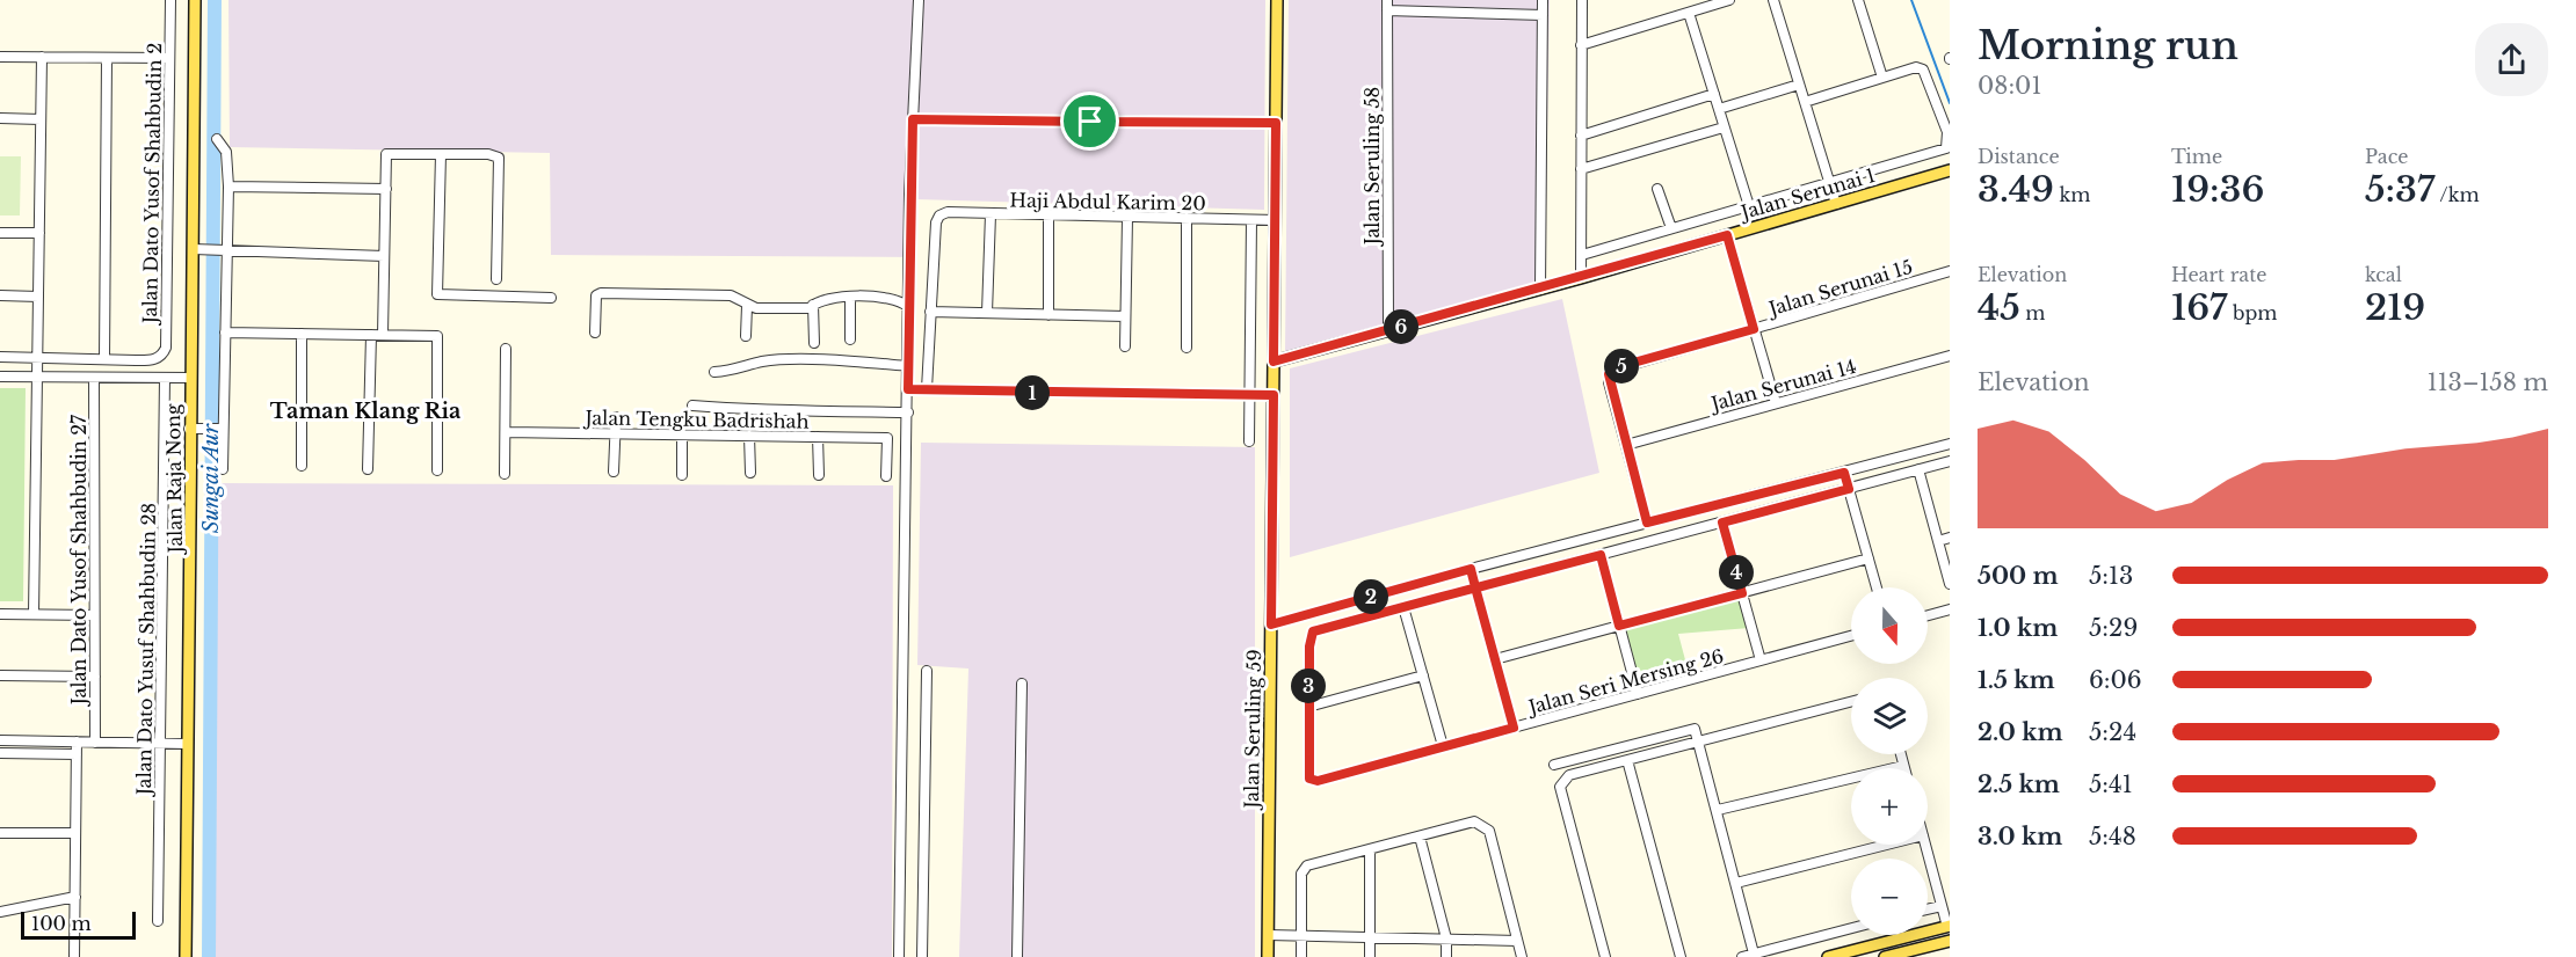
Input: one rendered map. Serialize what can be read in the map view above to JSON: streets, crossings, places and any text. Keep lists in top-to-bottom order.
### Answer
{
  "streets": {
    "main road": ["Jalan Serunai 1", "Jalan Raja Nong", "Jalan Seruling 59"],
    "street": [
      "Jalan Seruling 58",
      "Jalan Dato Yusof Shahbudin 2",
      "Haji Abdul Karim 20",
      "Jalan Serunai 15",
      "Jalan Serunai 14",
      "Jalan Tengku Badrishah",
      "Jalan Dato Yusof Shahbudin 27",
      "Jalan Dato Yusuf Shahbudin 28",
      "Jalan Seri Mersing 26"
    ]
  },
  "crossings": [
    ["Jalan Seruling 58", "Jalan Serunai 1"],
    ["Jalan Serunai 1", "Jalan Seruling 59"],
    ["Haji Abdul Karim 20", "Jalan Seruling 59"],
    ["Jalan Serunai 15", "Jalan Serunai 14"]
  ],
  "districts": ["Taman Klang Ria"],
  "water": ["Sungai Aur"],
  "scale_bar": "100 m",
  "north": "bottom",
  "page": {
    "heading": ["Morning run", "08:01"],
    "stats": [
      ["Distance", "3.49 km"],
      ["Time", "19:36"],
      ["Pace", "5:37 /km"],
      ["Elevation", "45 m"],
      ["Heart rate", "167 bpm"],
      ["kcal", "219"]
    ],
    "pins": [
      "6",
      "5",
      "1",
      "4",
      "2",
      "3"
    ],
    "chart": ["Elevation", "113–158 m"],
    "list": [
      {
        "name": "500 m",
        "note": "5:13"
      },
      {
        "name": "1.0 km",
        "note": "5:29"
      },
      {
        "name": "1.5 km",
        "note": "6:06"
      },
      {
        "name": "2.0 km",
        "note": "5:24"
      },
      {
        "name": "2.5 km",
        "note": "5:41"
      },
      {
        "name": "3.0 km",
        "note": "5:48"
      }
    ],
    "map_buttons": ["+", "−"],
    "scale": "100 m"
  }
}
